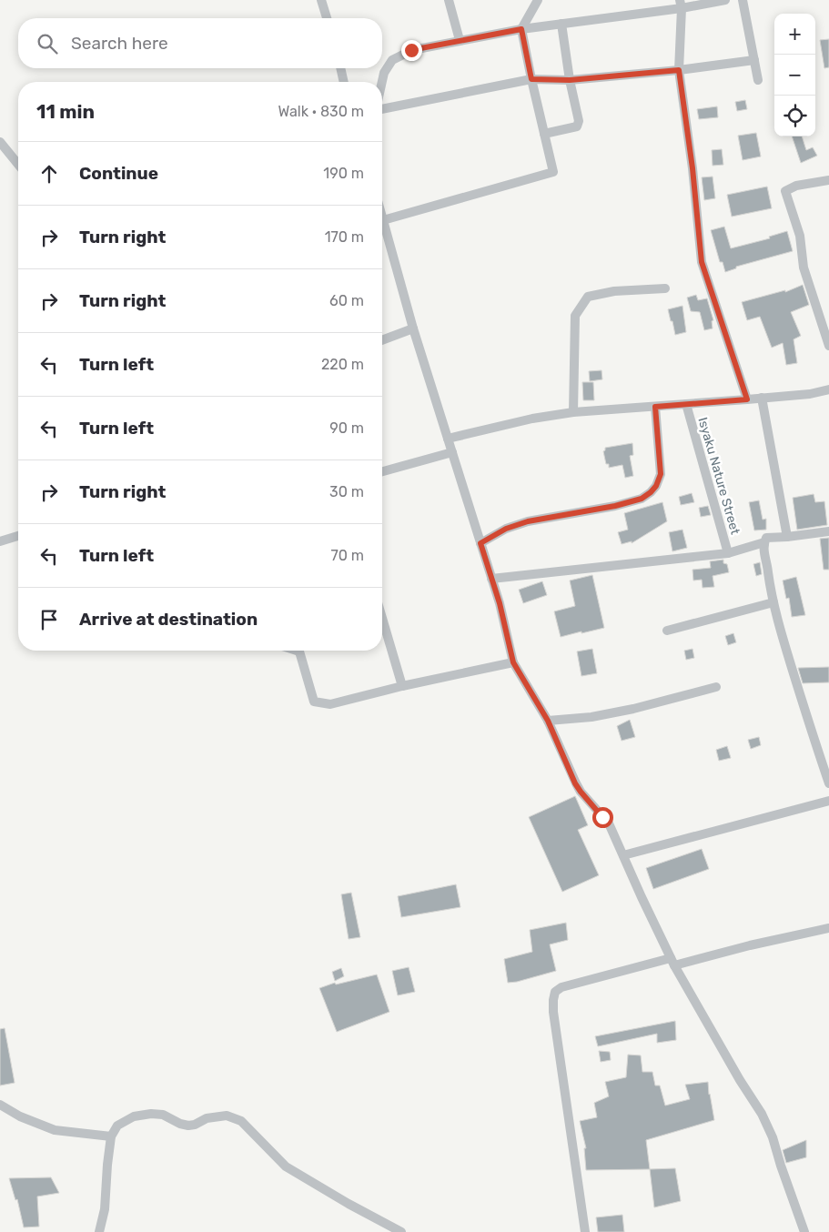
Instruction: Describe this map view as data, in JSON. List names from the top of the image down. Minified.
{"streets":{"street":["Isyaku Nature Street"]},"page":{"map_buttons":["+","−"],"search":"Search here","heading":["11 min","Walk · 830 m"],"list":[["Continue","190 m"],["Turn right","170 m"],["Turn right","60 m"],["Turn left","220 m"],["Turn left","90 m"],["Turn right","30 m"],["Turn left","70 m"],"Arrive at destination"]}}
